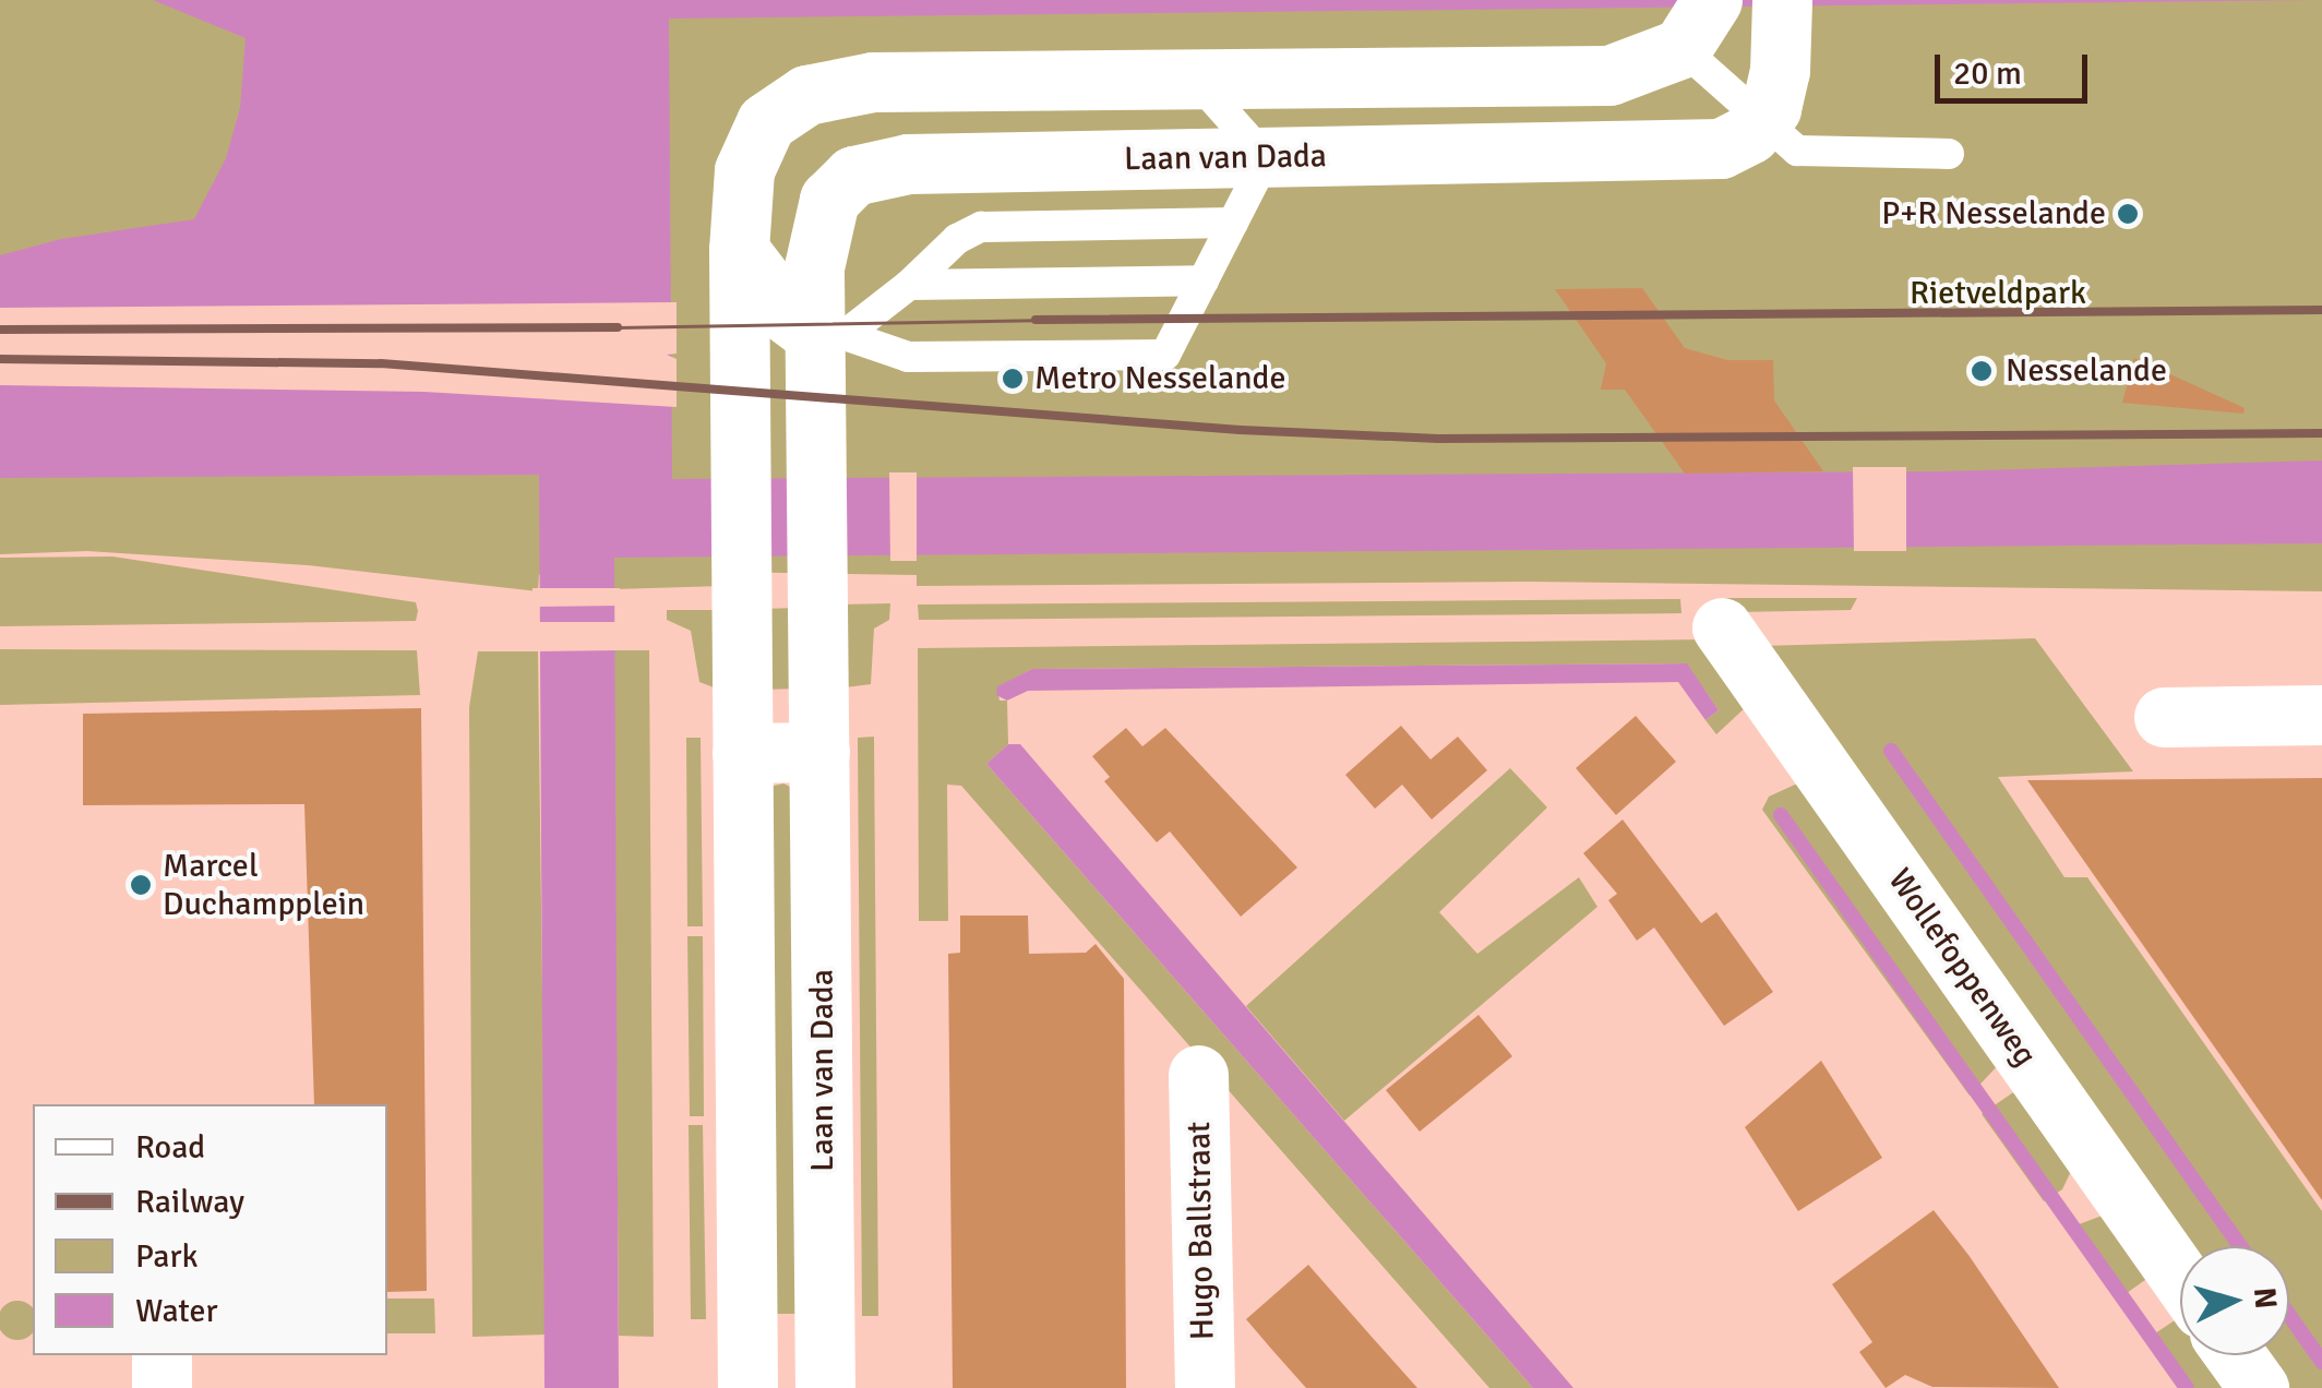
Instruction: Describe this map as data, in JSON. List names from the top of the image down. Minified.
{"streets":{"street":["Laan van Dada","Wollefoppenweg","Hugo Ballstraat"]},"parks":["Rietveldpark"],"places":["P+R Nesselande","Nesselande","Metro Nesselande","Marcel Duchampplein"],"legend":["Road","Railway","Park","Water"],"scale_bar":"20 m","north":"right"}
